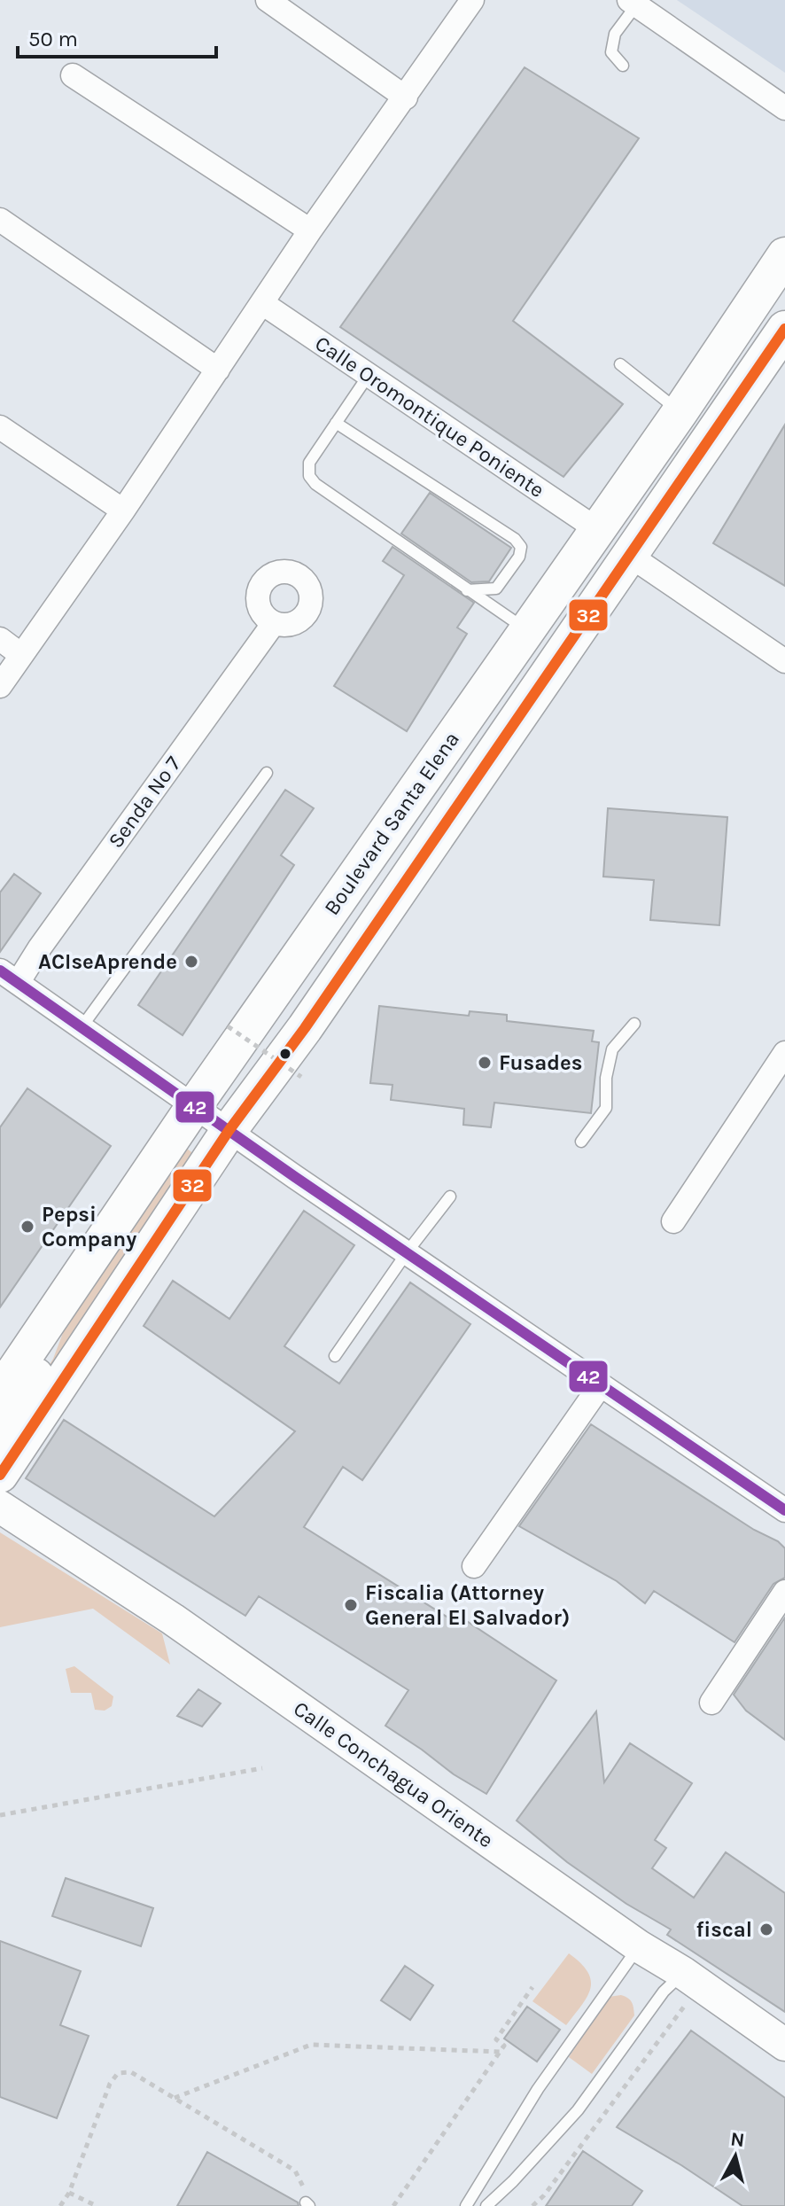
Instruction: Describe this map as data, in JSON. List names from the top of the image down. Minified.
{"streets":{"main road":["Boulevard Santa Elena"],"street":["Calle Oromontique Poniente","Senda No 7","Calle Conchagua Oriente"]},"crossings":[["Calle Oromontique Poniente","Boulevard Santa Elena"]],"places":["ACIseAprende","Fusades","Pepsi Company","Fiscalia (Attorney General El Salvador)","fiscal"],"lines":["transit line 32","transit line 42"],"scale_bar":"50 m","north":"top"}
